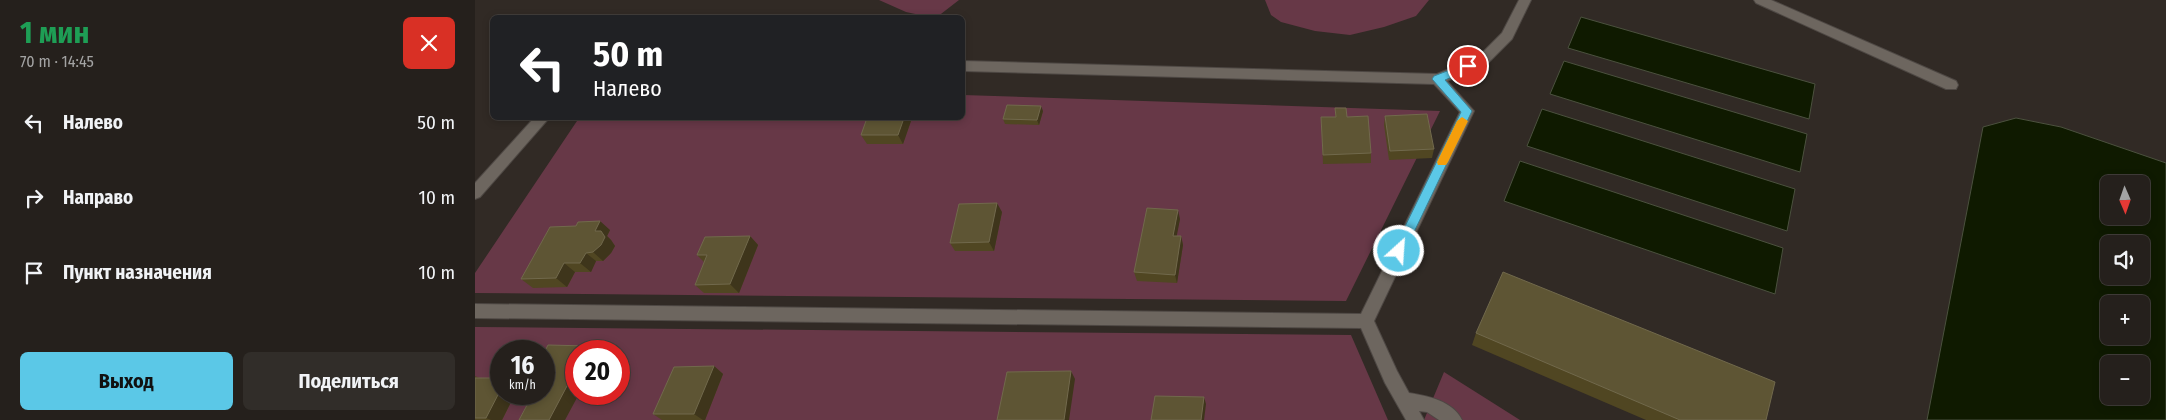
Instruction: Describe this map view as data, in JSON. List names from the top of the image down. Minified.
{"north":"bottom","page":{"heading":["1 мин","70 m · 14:45"],"turn":["50 m","Налево"],"list":[{"name":"Налево","value":"50 m"},{"name":"Направо","value":"10 m"},{"name":"Пункт назначения","value":"10 m"}],"map_buttons":["+","−"],"speed":"16 km/h","limit":"20","buttons":["Выход","Поделиться"]}}
